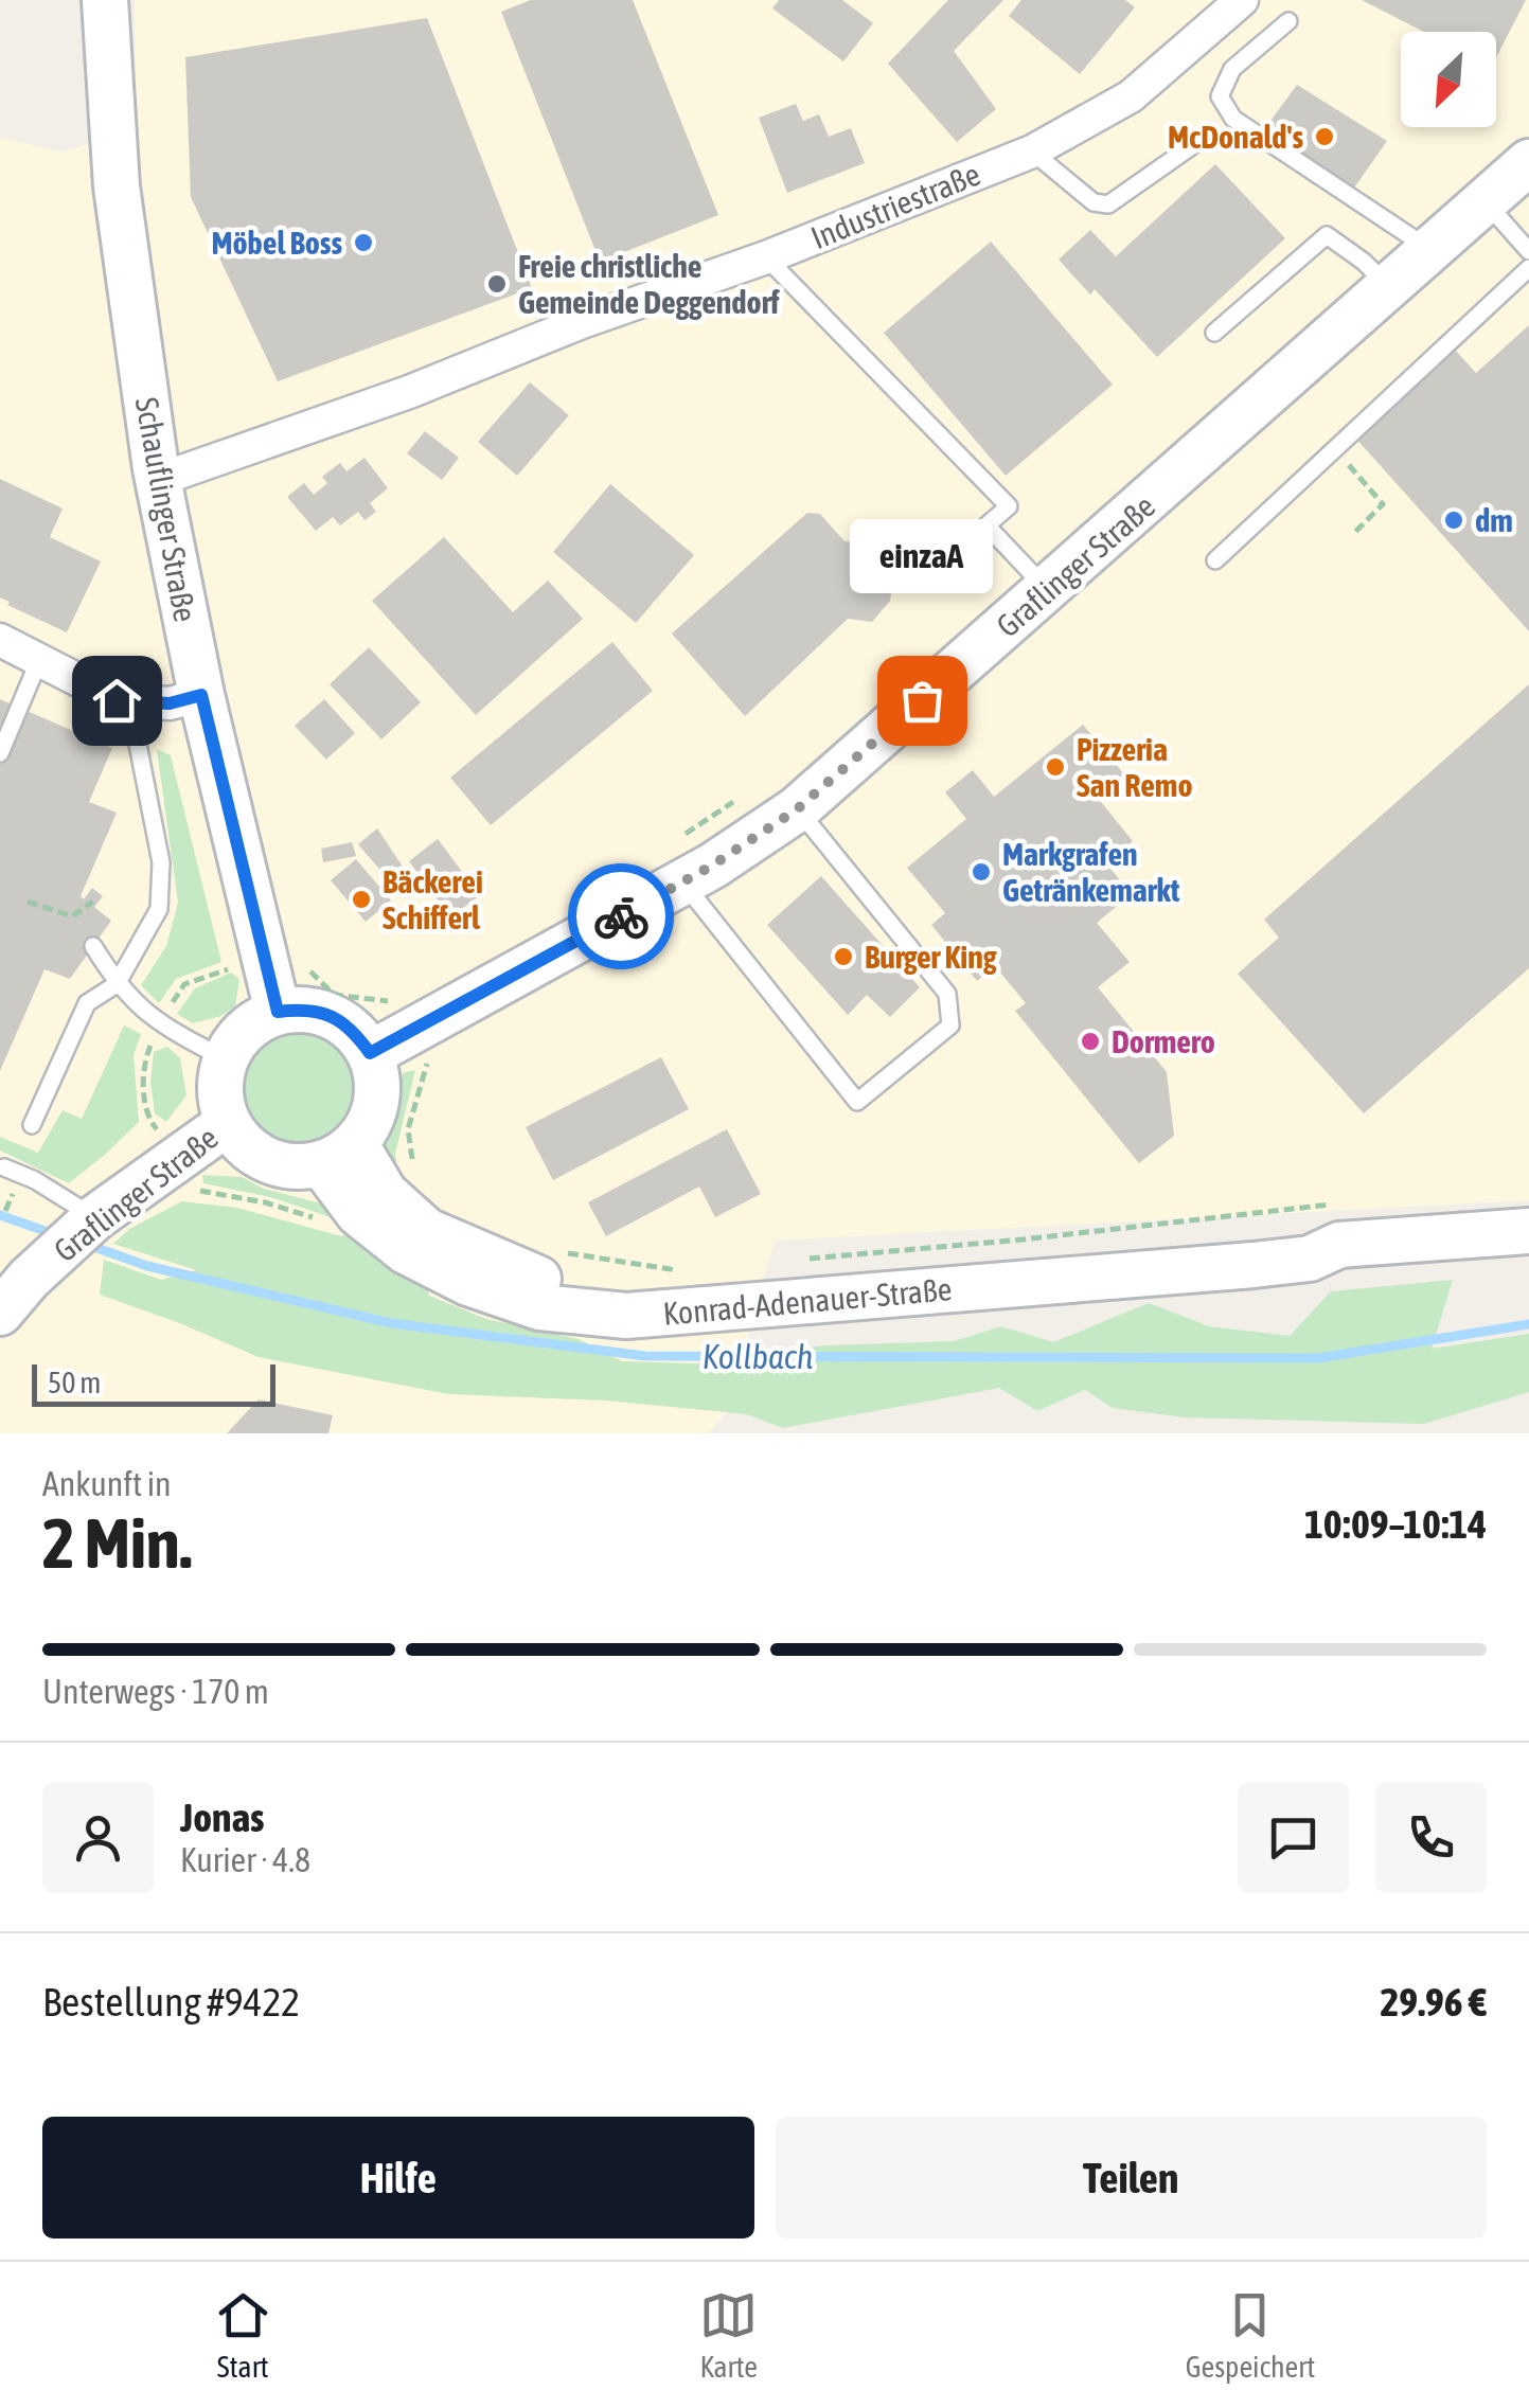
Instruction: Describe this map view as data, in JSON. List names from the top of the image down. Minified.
{"streets":{"street":["Industriestraße","Schauflinger Straße","Graflinger Straße","Konrad-Adenauer-Straße"]},"crossings":[["Industriestraße","Schauflinger Straße"],["Schauflinger Straße","Graflinger Straße"],["Schauflinger Straße","Konrad-Adenauer-Straße"],["Graflinger Straße","Konrad-Adenauer-Straße"]],"water":["Kollbach"],"places":["McDonald's","Möbel Boss","Freie christliche Gemeinde Deggendorf","dm","einzaA","Pizzeria San Remo","Markgrafen Getränkemarkt","Bäckerei Schifferl","Burger King","Dormero"],"scale_bar":"50 m","north":"bottom left","page":{"bubble":"einzaA","scale":"50 m","heading":["2 Min.","Ankunft in","10:09–10:14"],"panel":["Jonas","Kurier · 4.8","Bestellung #9422","29.96 €"],"bar":"Unterwegs · 170 m","buttons":["Hilfe","Teilen"],"tabs":["Start","Karte","Gespeichert"]}}
